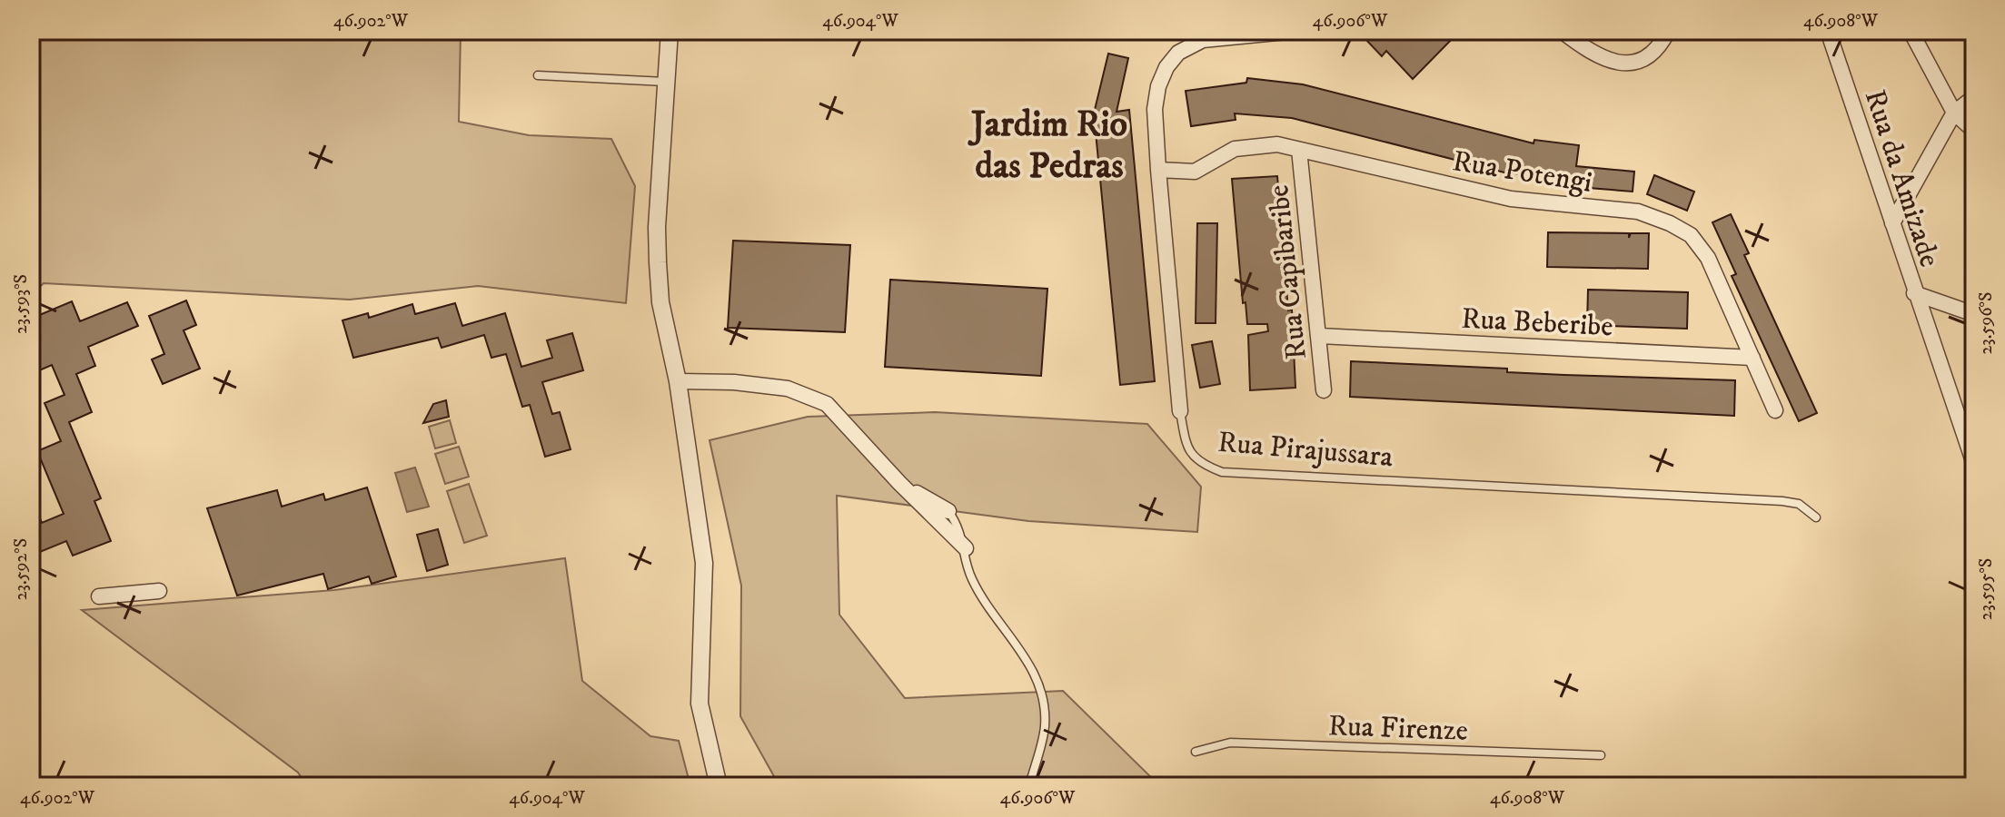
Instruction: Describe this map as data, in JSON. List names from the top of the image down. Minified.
{"streets":{"street":["Rua Potengi","Rua da Amizade","Rua Capibaribe","Rua Beberibe","Rua Pirajussara"],"lane":["Rua Firenze"]},"crossings":[["Rua Potengi","Rua Capibaribe"],["Rua Potengi","Rua Beberibe"],["Rua Potengi","Rua Pirajussara"],["Rua Capibaribe","Rua Beberibe"]],"districts":["Jardim Rio das Pedras"],"coordinates":["46.902°W","46.904°W","46.906°W","46.908°W","23.593°S","23.596°S","23.592°S","23.595°S"]}
